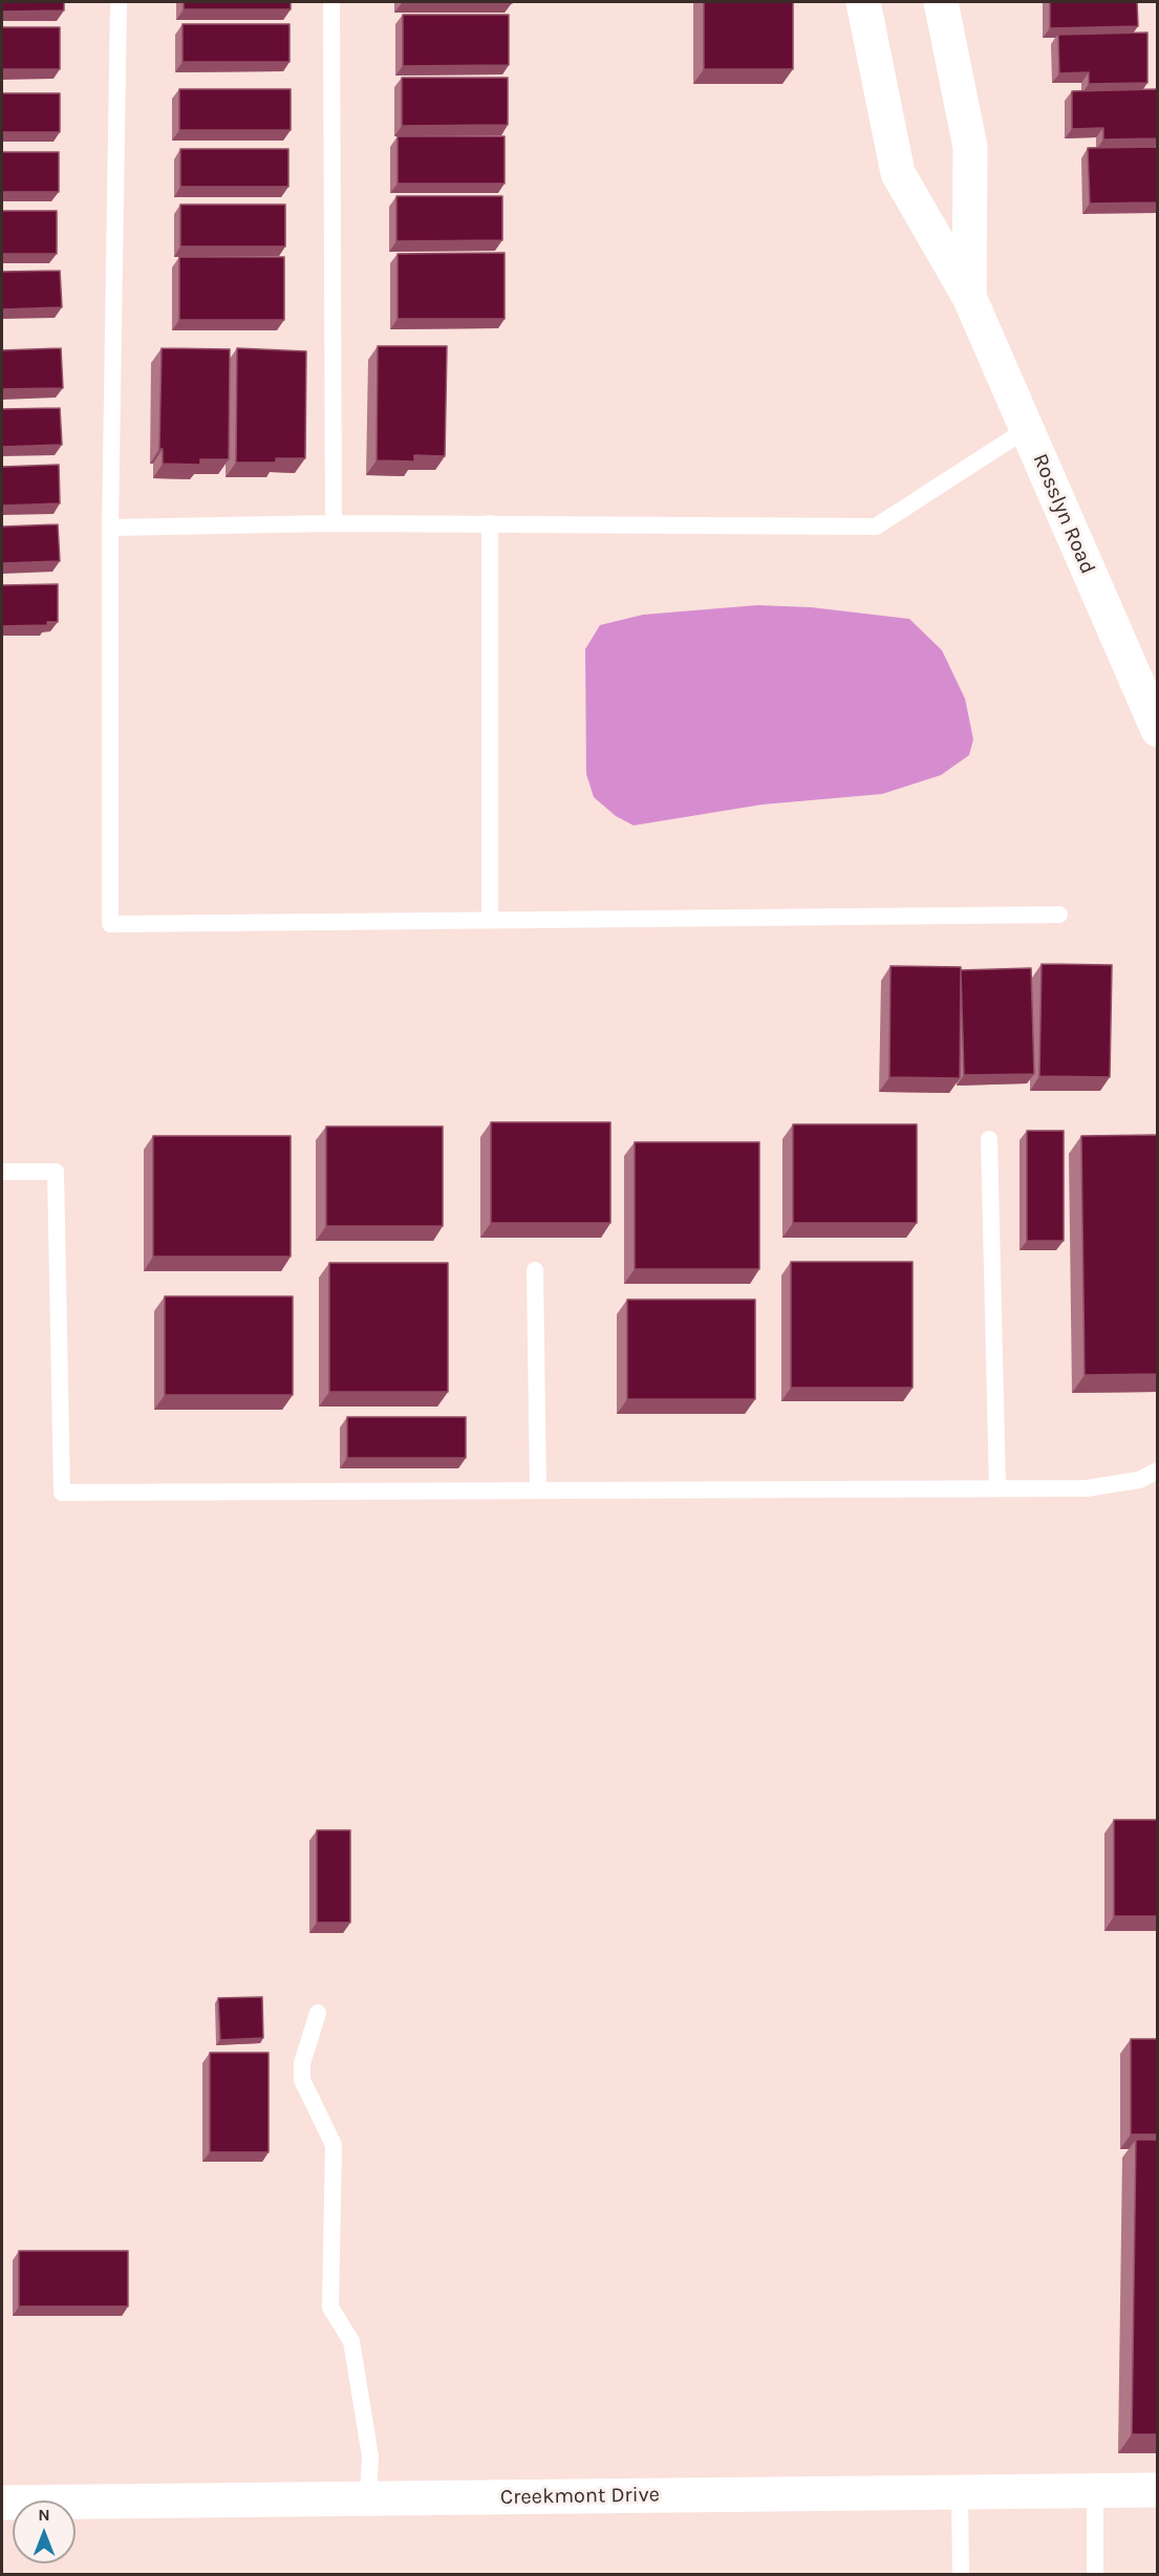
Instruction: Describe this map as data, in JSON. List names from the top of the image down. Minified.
{"streets":{"street":["Rosslyn Road","Creekmont Drive"]},"north":"top"}
